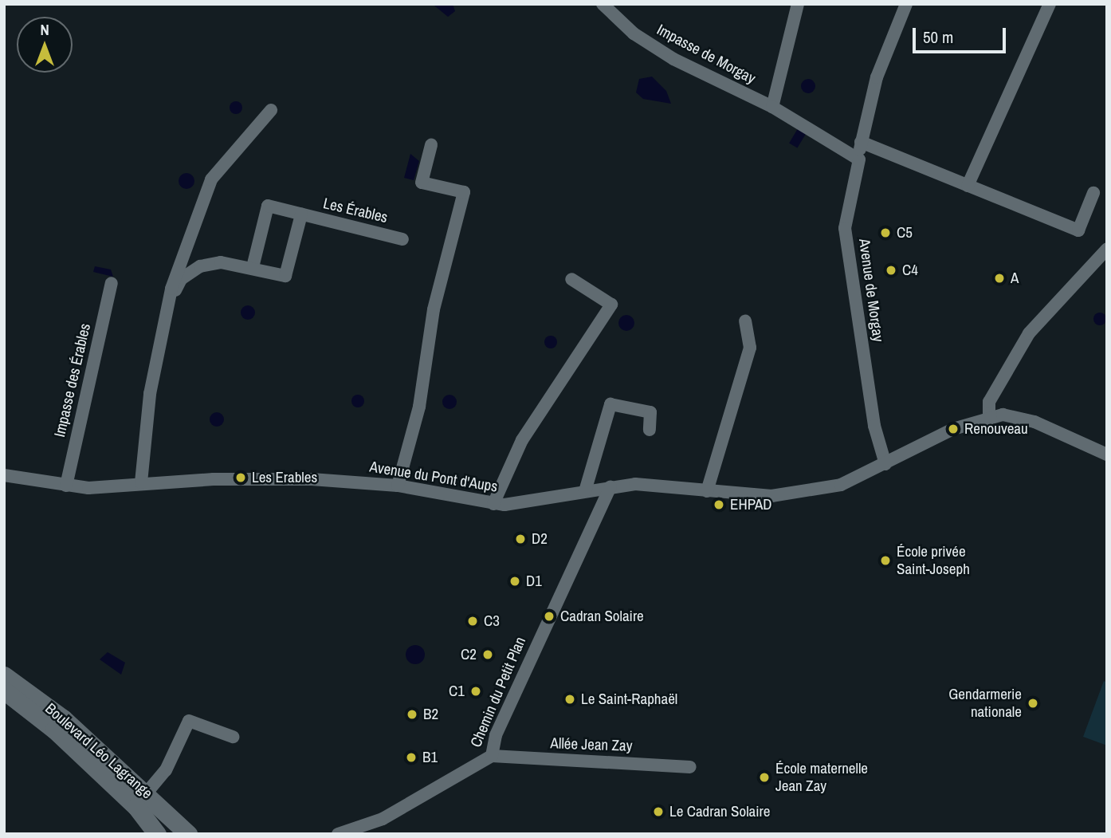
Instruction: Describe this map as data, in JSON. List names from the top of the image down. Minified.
{"streets":{"main road":["Boulevard Léo Lagrange"],"street":["Impasse de Morgay","Les Érables","Avenue de Morgay","Impasse des Érables","Avenue du Pont d'Aups","Chemin du Petit Plan","Allée Jean Zay"]},"crossings":[["Avenue de Morgay","Avenue du Pont d'Aups"],["Impasse des Érables","Avenue du Pont d'Aups"],["Avenue du Pont d'Aups","Chemin du Petit Plan"],["Chemin du Petit Plan","Allée Jean Zay"]],"places":["C5","C4","A","Renouveau","Les Erables","EHPAD","D2","École privée Saint-Joseph","D1","Cadran Solaire","C3","C2","C1","Le Saint-Raphaël","Gendarmerie nationale","B2","B1","École maternelle Jean Zay","Le Cadran Solaire"],"scale_bar":"50 m","north":"top"}
